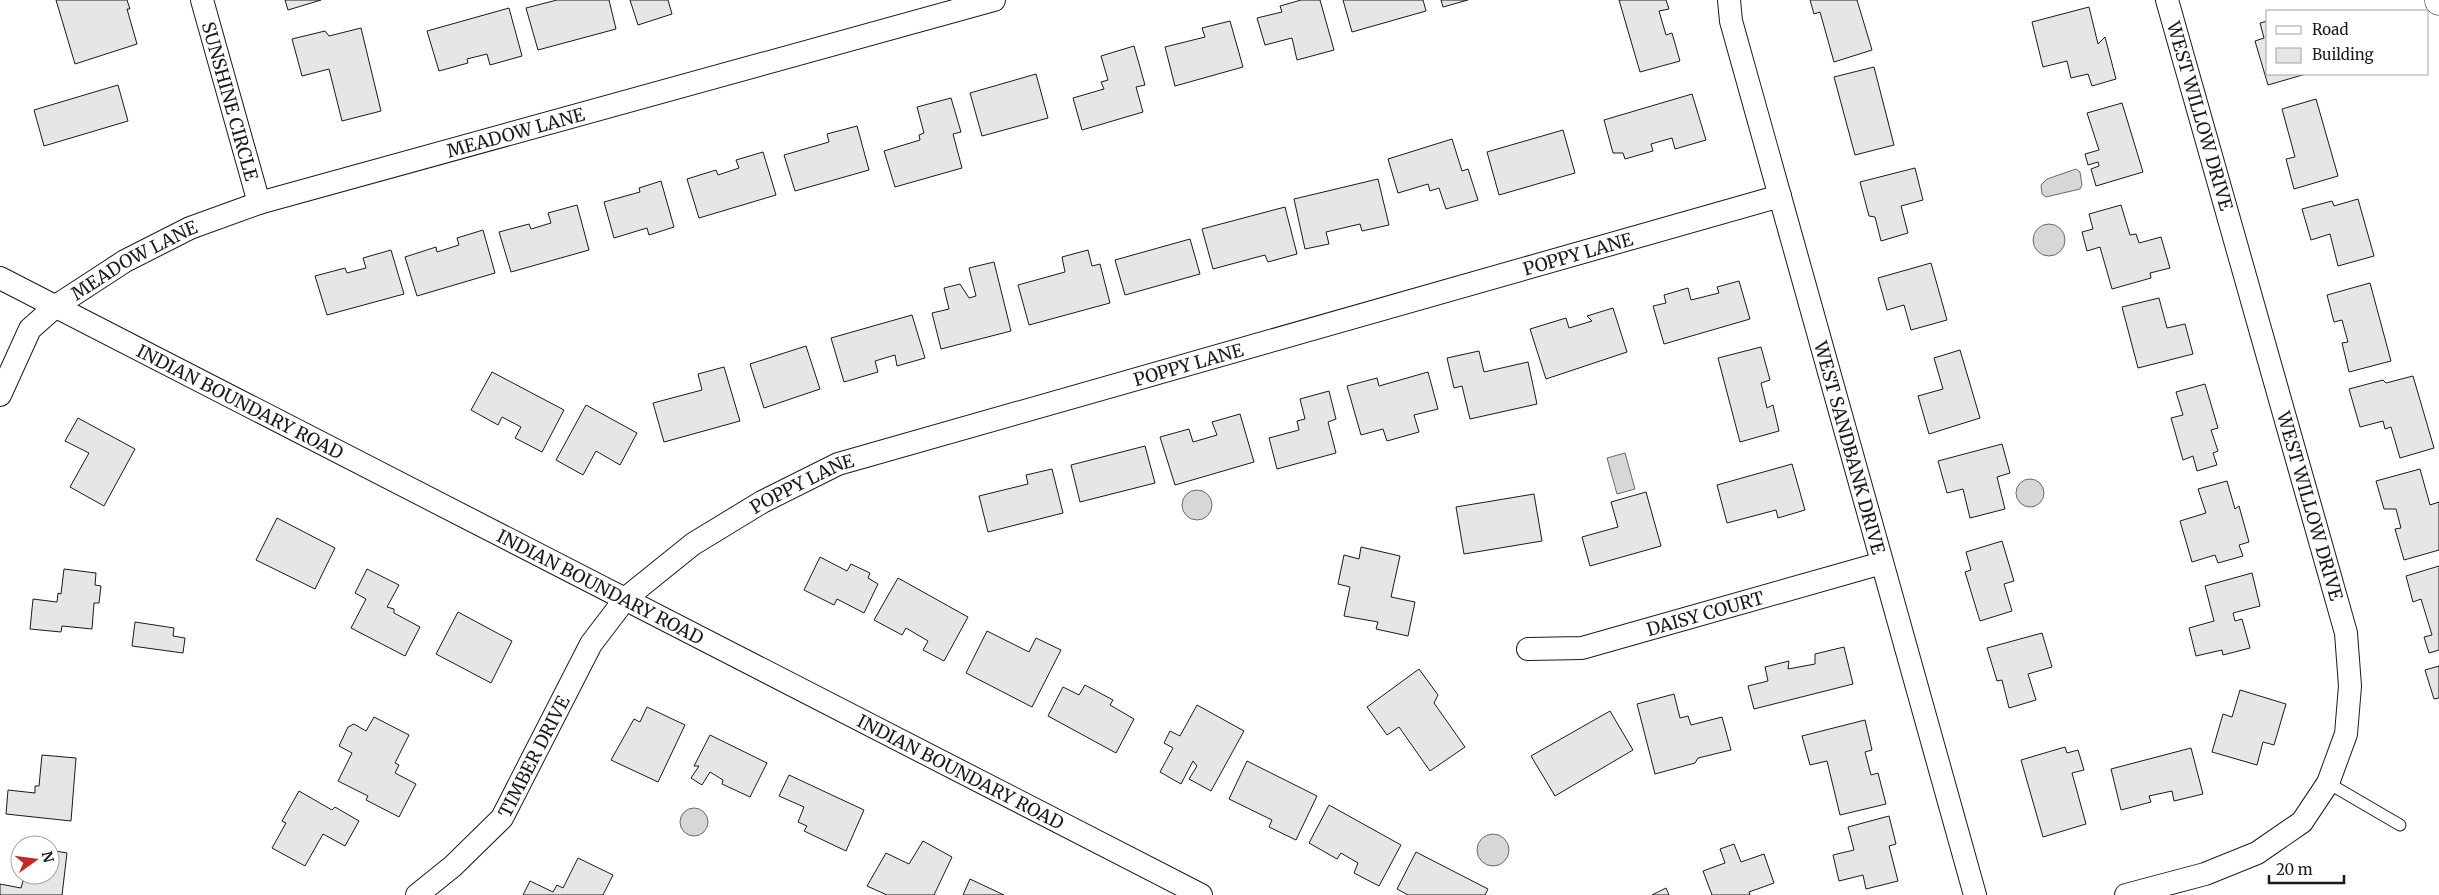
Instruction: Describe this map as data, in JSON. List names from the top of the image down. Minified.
{"streets":{"street":["SUNSHINE CIRCLE","WEST WILLOW DRIVE","MEADOW LANE","POPPY LANE","INDIAN BOUNDARY ROAD","WEST SANDBANK DRIVE","DAISY COURT","TIMBER DRIVE"]},"crossings":[["SUNSHINE CIRCLE","MEADOW LANE"],["MEADOW LANE","INDIAN BOUNDARY ROAD"],["POPPY LANE","INDIAN BOUNDARY ROAD"],["POPPY LANE","WEST SANDBANK DRIVE"],["POPPY LANE","TIMBER DRIVE"],["INDIAN BOUNDARY ROAD","TIMBER DRIVE"],["WEST SANDBANK DRIVE","DAISY COURT"]],"legend":["Road","Building"],"scale_bar":"20 m","north":"right"}
